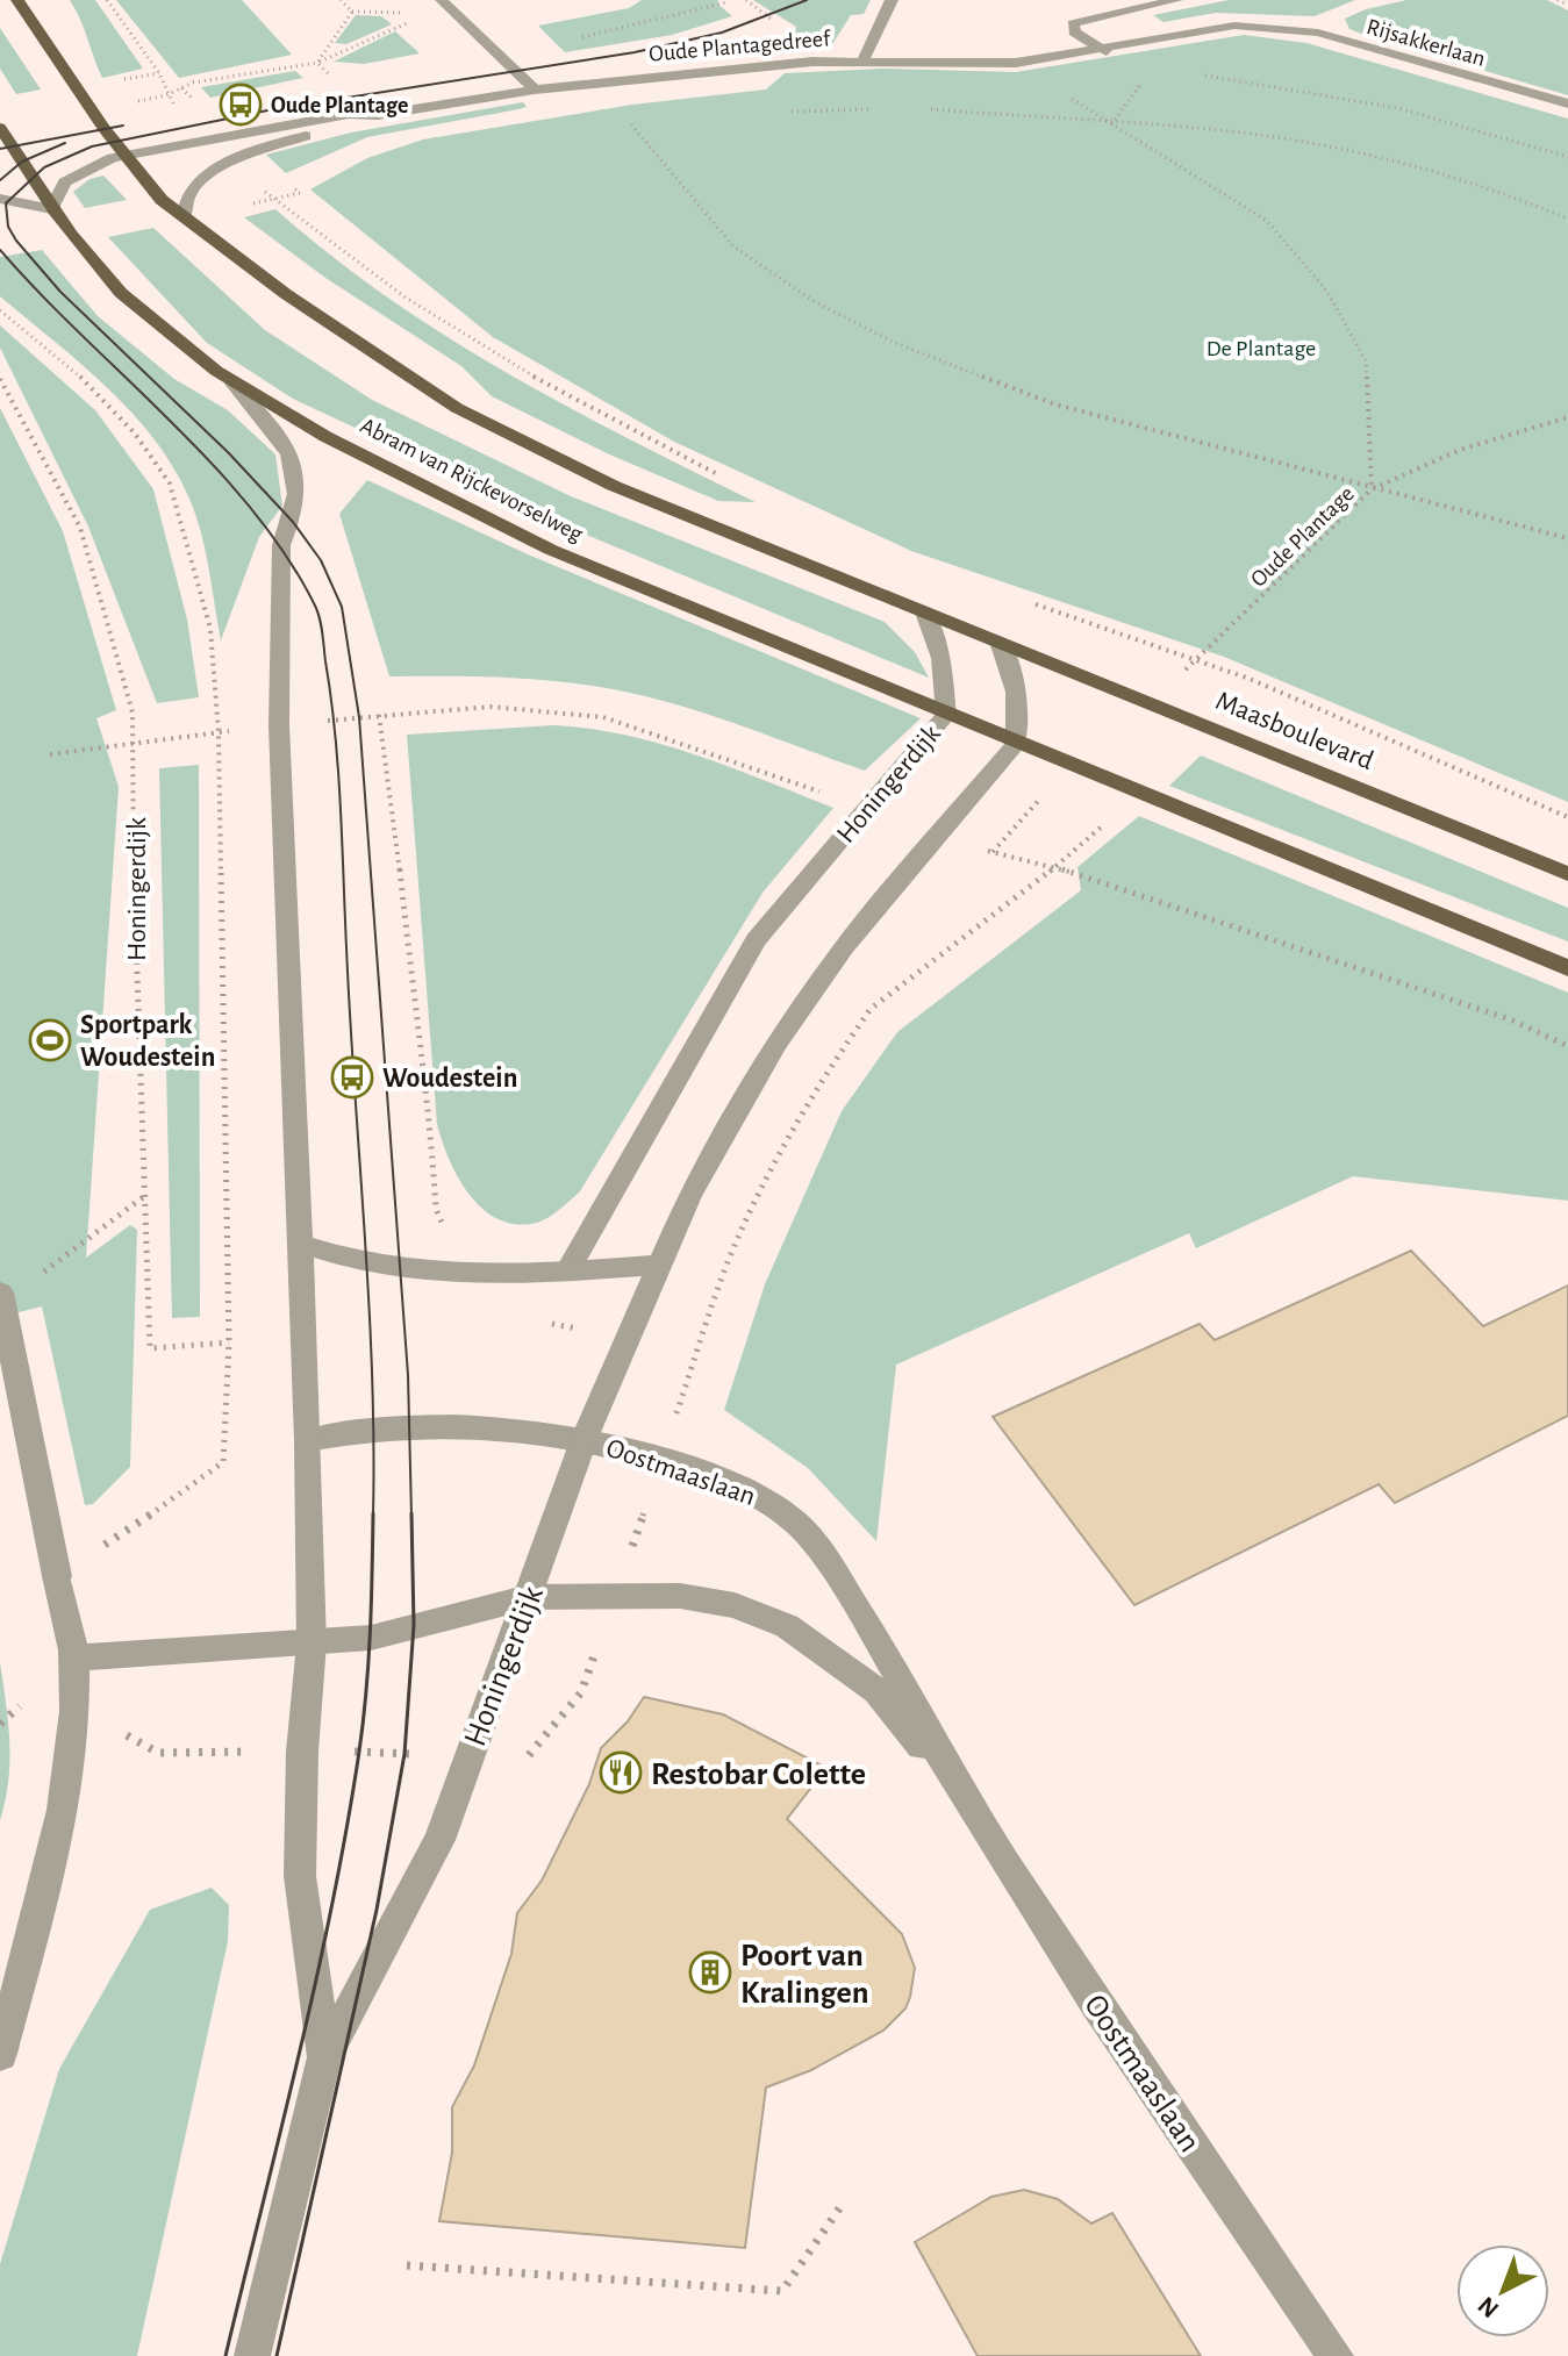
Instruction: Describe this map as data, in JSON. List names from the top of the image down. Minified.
{"streets":{"main road":["Abram van Rijckevorselweg","Maasboulevard"],"street":["Rijsakkerlaan","Oude Plantagedreef","Honingerdijk","Oostmaaslaan"],"path":["Oude Plantage"]},"crossings":[["Rijsakkerlaan","Oude Plantagedreef"],["Oude Plantagedreef","Abram van Rijckevorselweg"],["Abram van Rijckevorselweg","Honingerdijk"],["Oude Plantage","Maasboulevard"],["Honingerdijk","Oostmaaslaan"]],"parks":["De Plantage"],"places":{"bus stop":["Oude Plantage","Woudestein"],"sports":["Sportpark Woudestein"],"restaurant":["Restobar Colette"],"building":["Poort van Kralingen"]},"north":"bottom left"}
